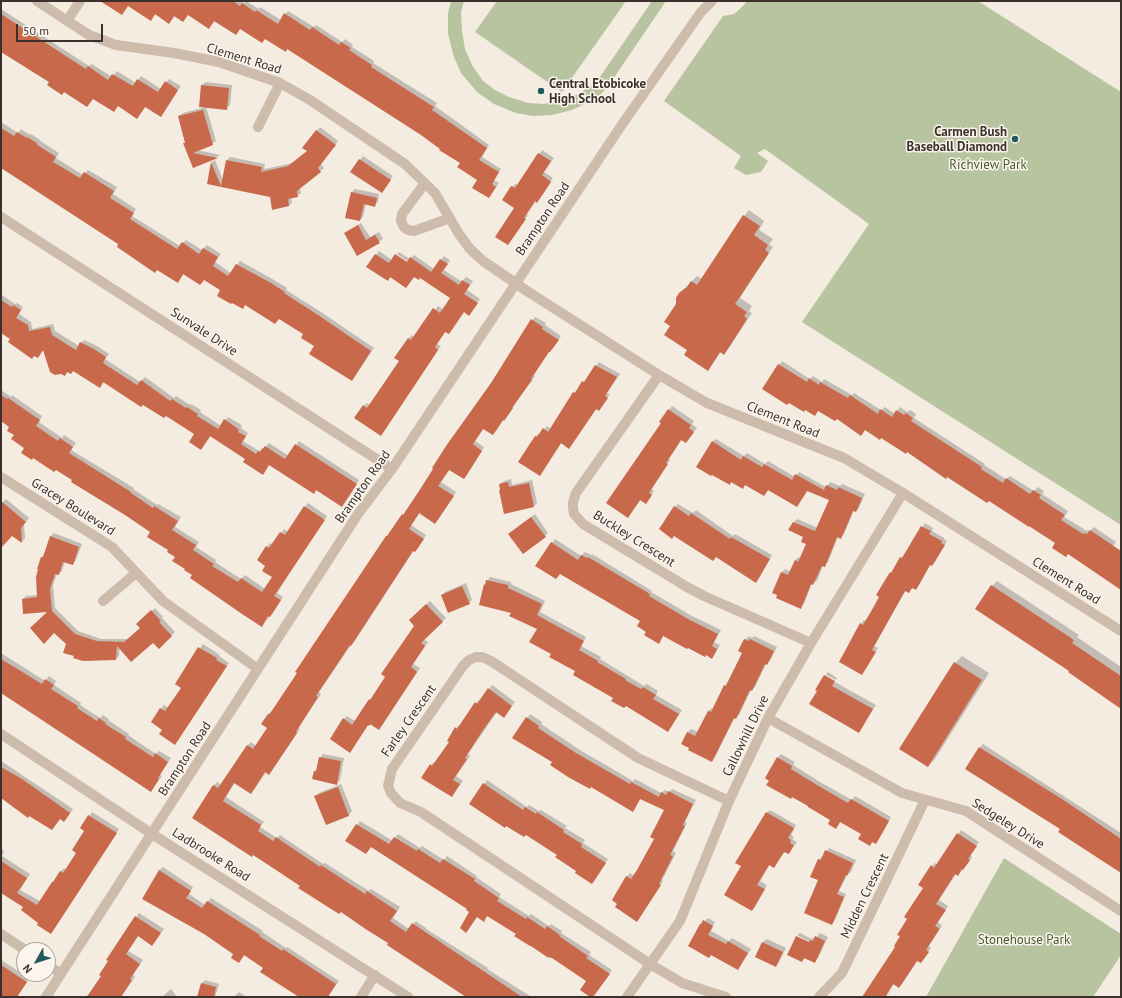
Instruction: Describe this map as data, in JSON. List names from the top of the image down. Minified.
{"streets":{"street":["Clement Road","Brampton Road","Sunvale Drive","Gracey Boulevard","Buckley Crescent","Farley Crescent","Callowhill Drive","Sedgeley Drive","Ladbrooke Road","Midden Crescent"]},"crossings":[["Clement Road","Brampton Road"],["Clement Road","Buckley Crescent"],["Clement Road","Callowhill Drive"],["Brampton Road","Sunvale Drive"],["Brampton Road","Gracey Boulevard"],["Brampton Road","Ladbrooke Road"],["Buckley Crescent","Callowhill Drive"],["Farley Crescent","Callowhill Drive"],["Callowhill Drive","Sedgeley Drive"],["Sedgeley Drive","Midden Crescent"]],"parks":["Richview Park","Stonehouse Park"],"places":["Central Etobicoke High School","Carmen Bush Baseball Diamond"],"scale_bar":"50 m","north":"bottom left"}
